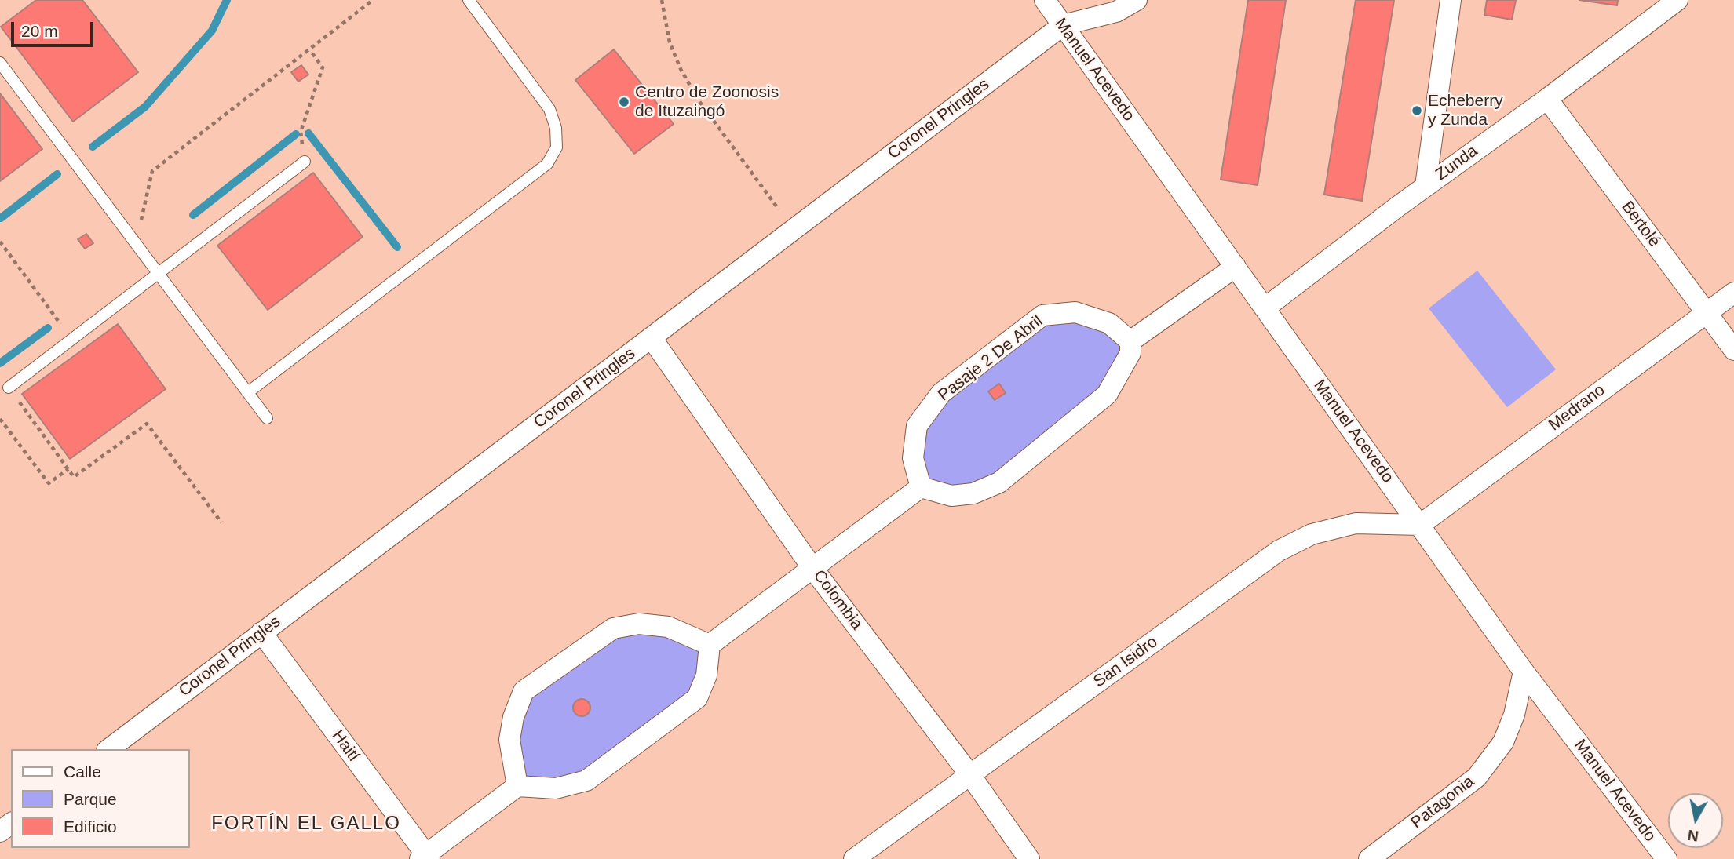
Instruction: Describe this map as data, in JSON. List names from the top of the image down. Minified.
{"streets":{"street":["Manuel Acevedo","Coronel Pringles","Zunda","Bertolé","Pasaje 2 De Abril","Medrano","Colombia","San Isidro","Haití","Patagonia"]},"crossings":[["Manuel Acevedo","Coronel Pringles"],["Manuel Acevedo","Zunda"],["Manuel Acevedo","Medrano"],["Manuel Acevedo","San Isidro"],["Manuel Acevedo","Patagonia"],["Coronel Pringles","Colombia"],["Coronel Pringles","Haití"],["Zunda","Bertolé"],["Bertolé","Medrano"],["Medrano","San Isidro"],["Colombia","San Isidro"]],"districts":["FORTÍN EL GALLO"],"places":["Centro de Zoonosis de Ituzaingó","Echeberry y Zunda"],"legend":["Calle","Parque","Edificio"],"scale_bar":"20 m","north":"bottom"}
